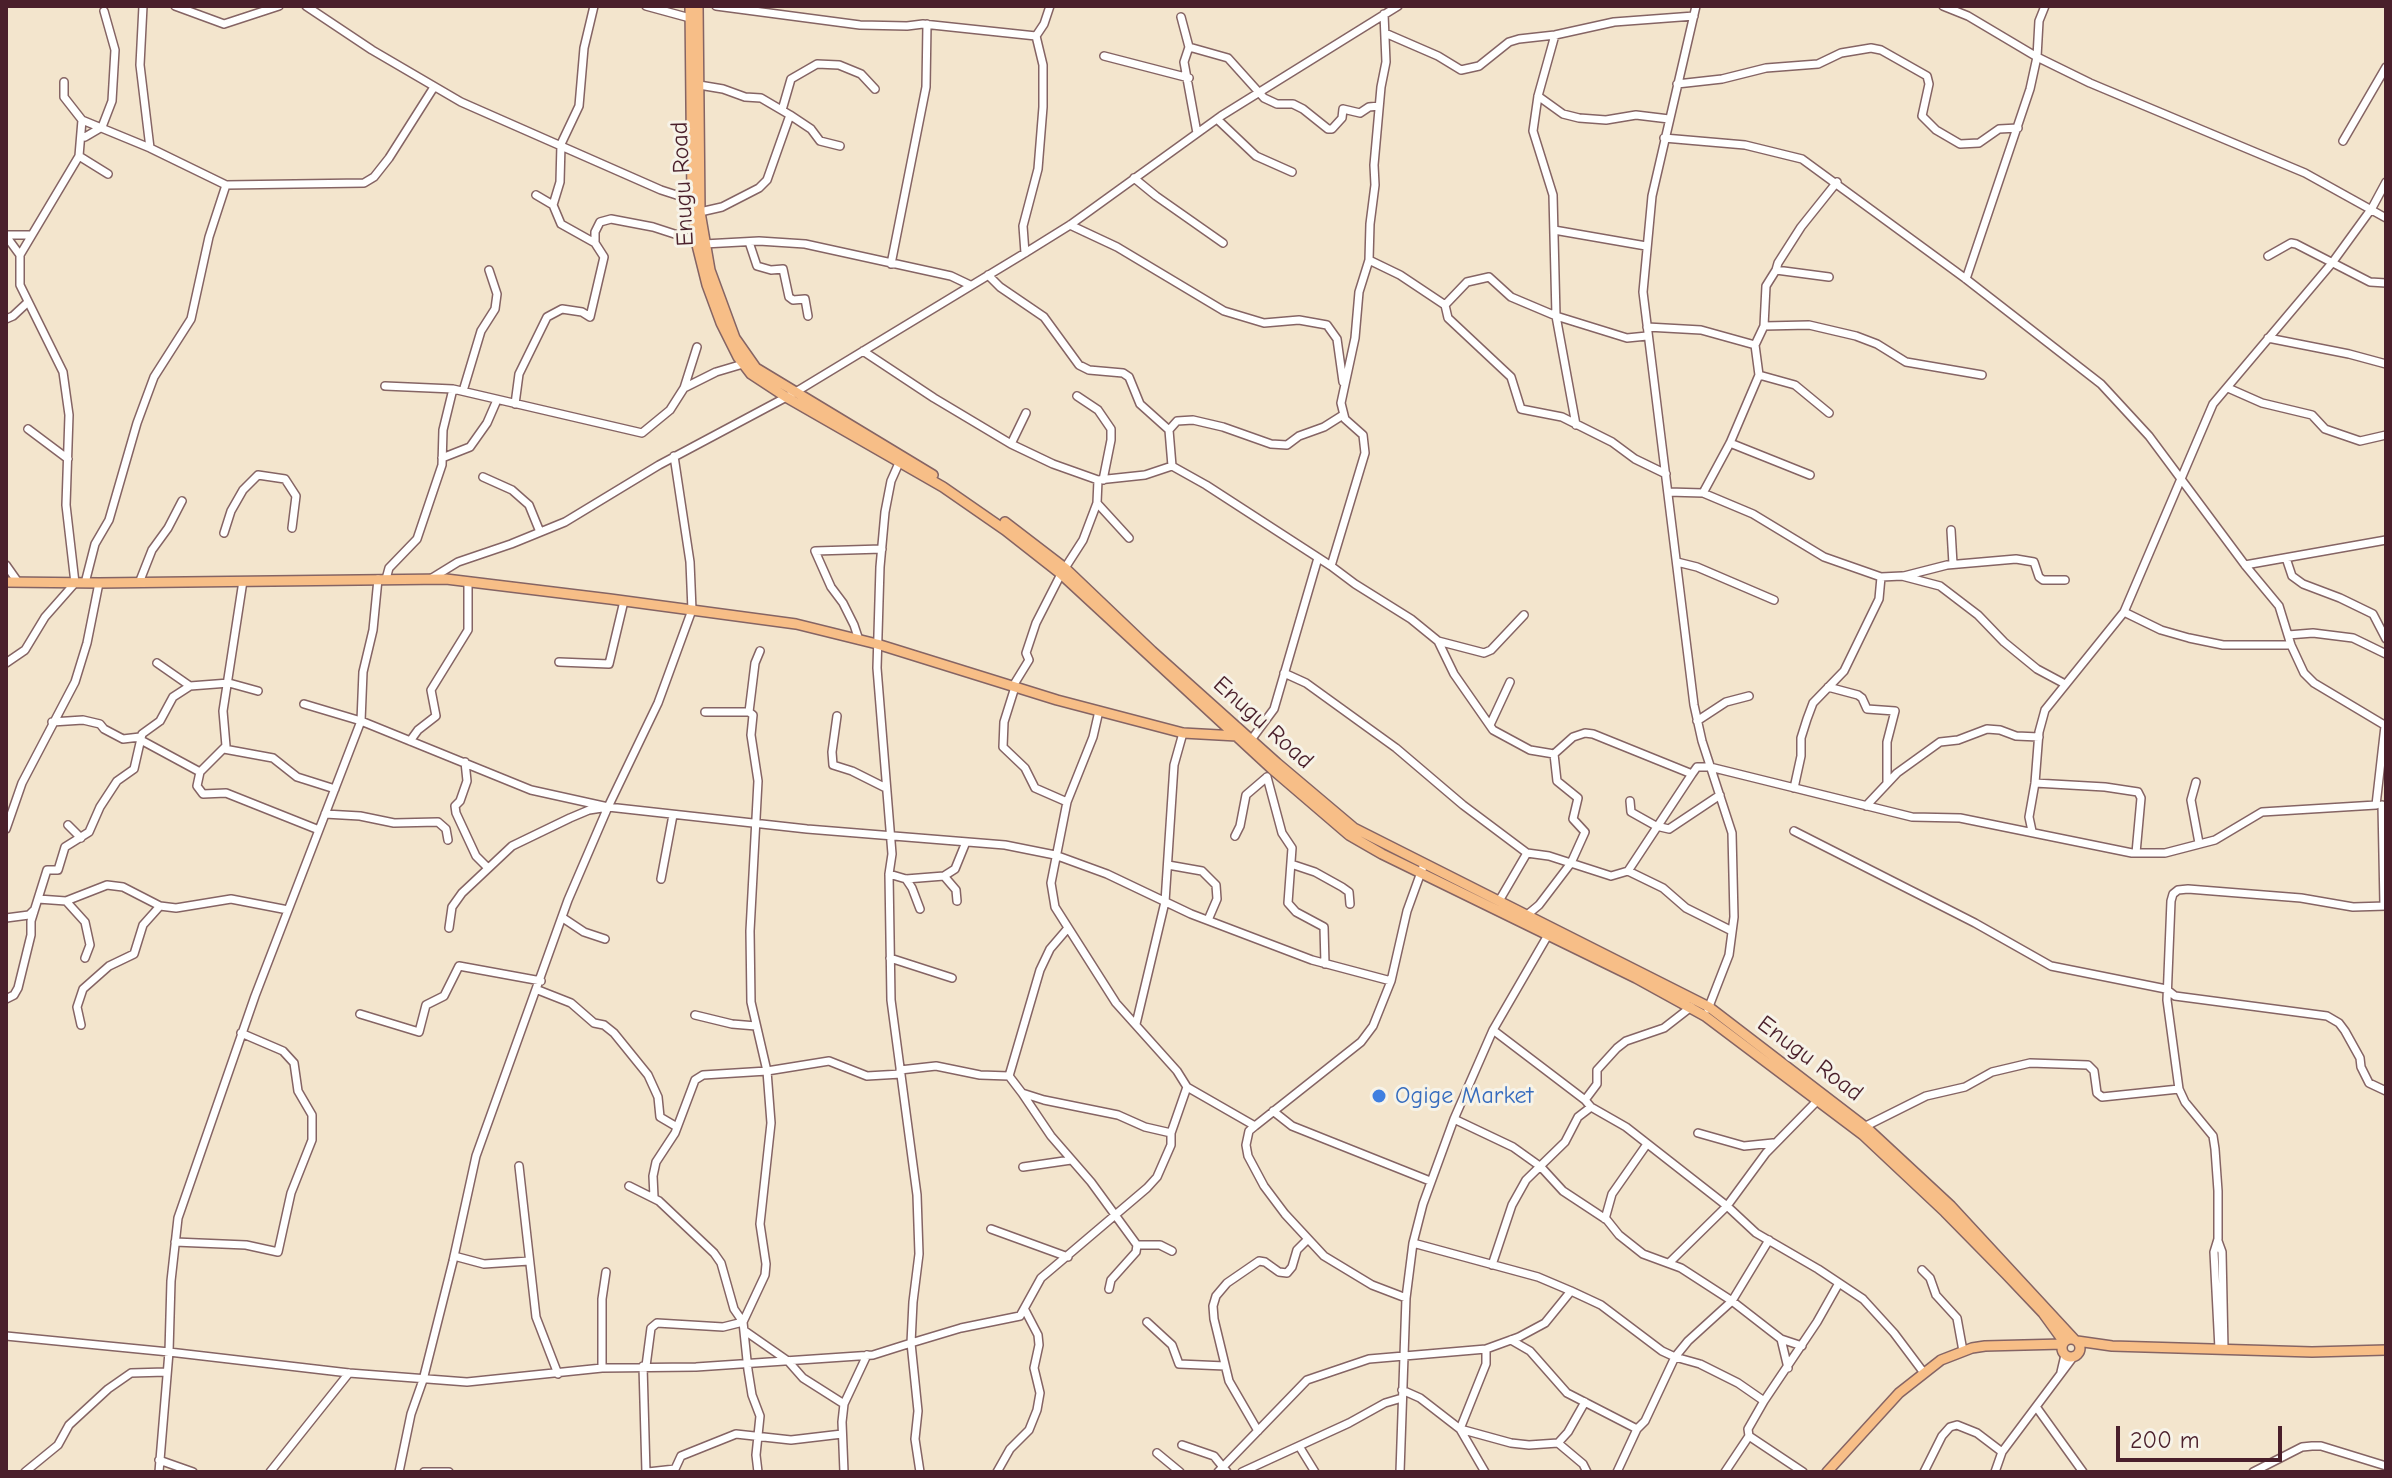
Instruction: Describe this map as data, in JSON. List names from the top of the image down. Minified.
{"streets":{"main road":["Enugu Road"]},"places":["Ogige Market"],"scale_bar":"200 m"}
